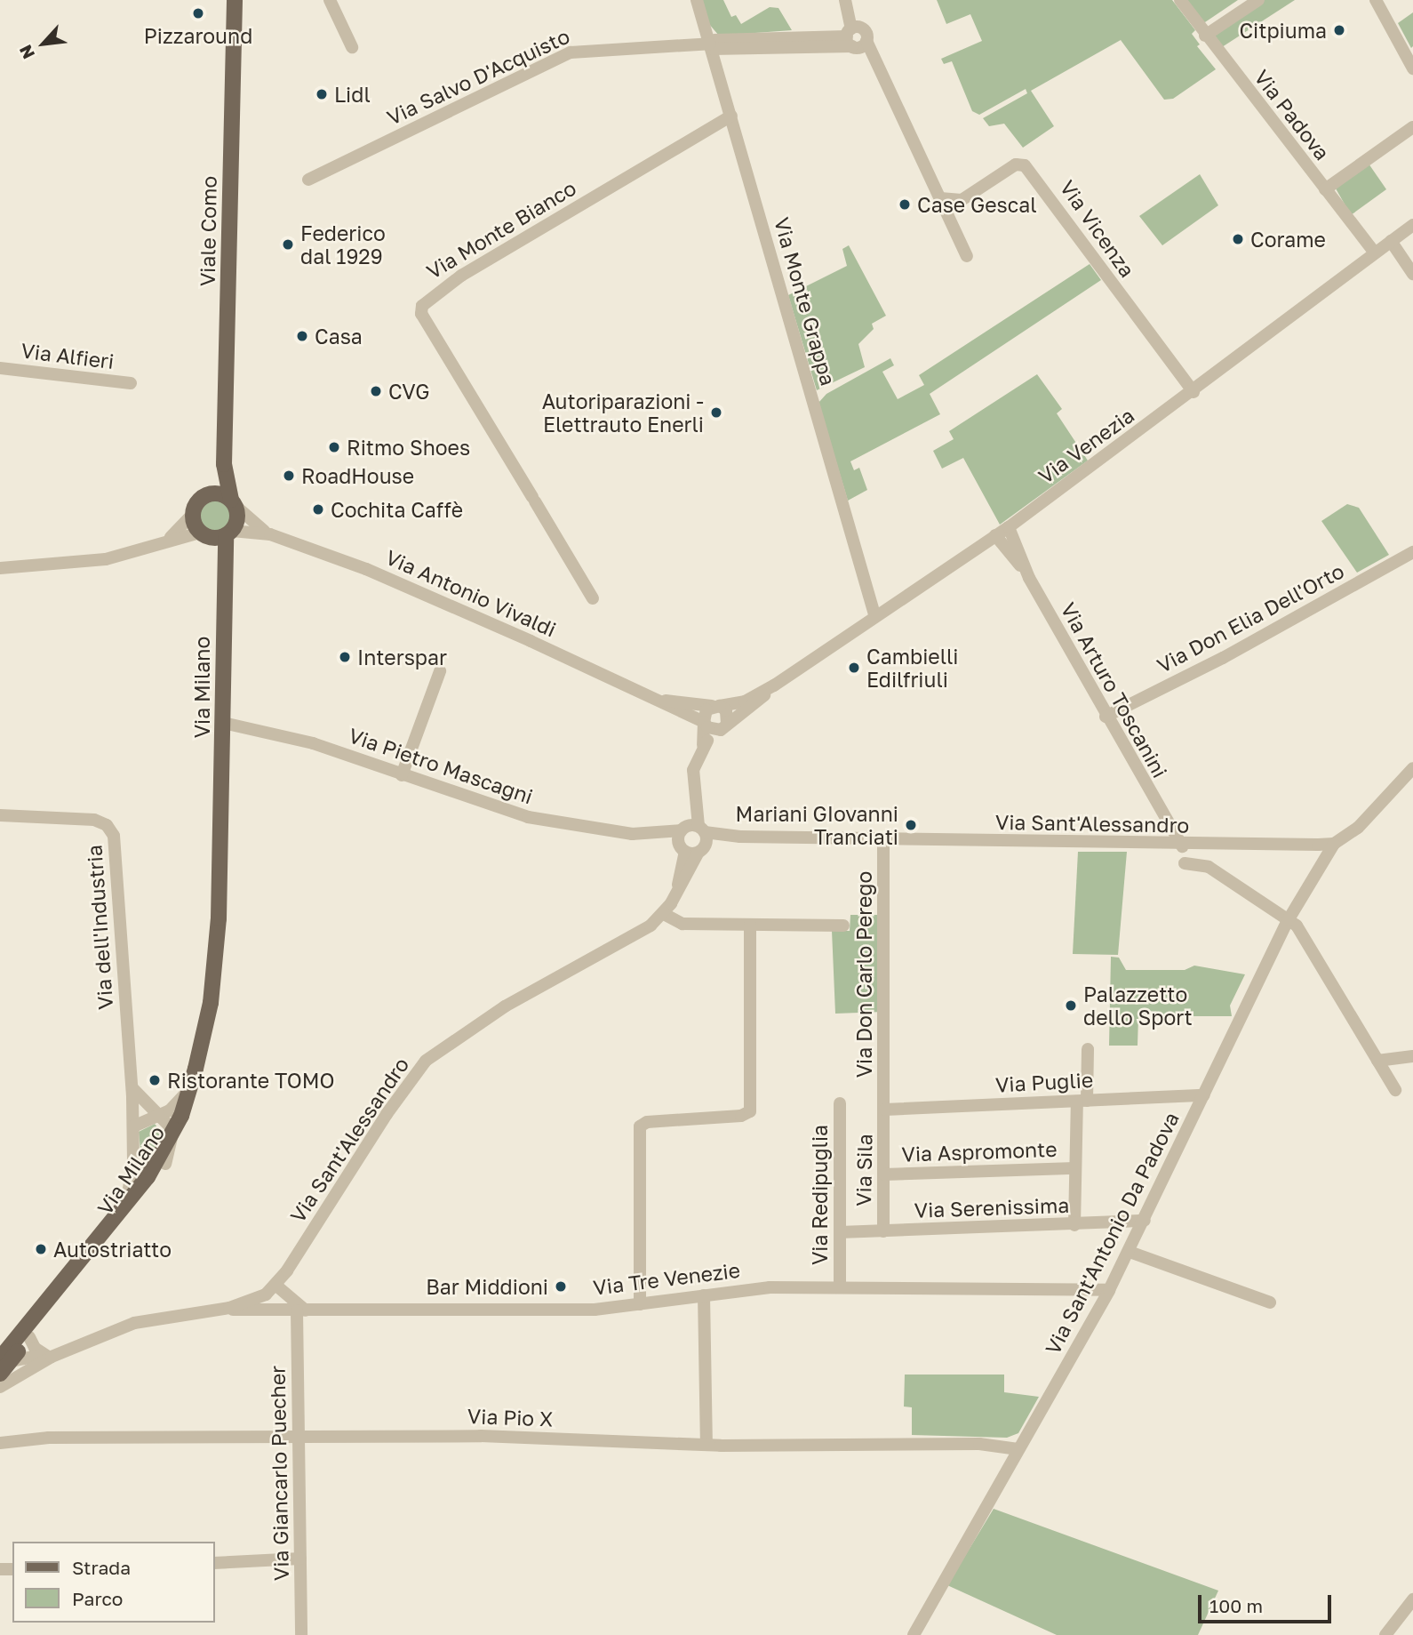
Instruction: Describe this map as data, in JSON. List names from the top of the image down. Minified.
{"streets":{"main road":["Viale Como","Via Milano"],"street":["Via Salvo D'Acquisto","Via Padova","Via Vicenza","Via Monte Bianco","Via Monte Grappa","Via Alfieri","Via Venezia","Via Antonio Vivaldi","Via Don Elia Dell'Orto","Via Arturo Toscanini","Via Pietro Mascagni","Via Sant'Alessandro","Via dell'Industria","Via Don Carlo Perego","Via Puglie","Via Aspromonte","Via Sila","Via Redipuglia","Via Serenissima","Via Sant'Antonio Da Padova","Via Tre Venezie","Via Pio X","Via Giancarlo Puecher"]},"crossings":[["Via Salvo D'Acquisto","Via Monte Grappa"],["Via Padova","Via Venezia"],["Via Vicenza","Via Venezia"],["Via Monte Bianco","Via Monte Grappa"],["Viale Como","Via Milano"],["Via Monte Grappa","Via Venezia"],["Via Venezia","Via Antonio Vivaldi"],["Via Don Elia Dell'Orto","Via Arturo Toscanini"],["Via Milano","Via Pietro Mascagni"],["Via Arturo Toscanini","Via Sant'Alessandro"],["Via Pietro Mascagni","Via Sant'Alessandro"],["Via Sant'Alessandro","Via Don Carlo Perego"],["Via Sant'Alessandro","Via Sant'Antonio Da Padova"],["Via Don Carlo Perego","Via Puglie"],["Via Don Carlo Perego","Via Sila"],["Via Puglie","Via Sila"],["Via Puglie","Via Sant'Antonio Da Padova"],["Via Aspromonte","Via Sila"],["Via Sila","Via Serenissima"],["Via Redipuglia","Via Serenissima"],["Via Redipuglia","Via Tre Venezie"],["Via Serenissima","Via Sant'Antonio Da Padova"],["Via Sant'Antonio Da Padova","Via Tre Venezie"],["Via Sant'Antonio Da Padova","Via Pio X"],["Via Tre Venezie","Via Giancarlo Puecher"],["Via Pio X","Via Giancarlo Puecher"]],"places":["Pizzaround","Citpiuma","Lidl","Case Gescal","Corame","Federico dal 1929","Casa","CVG","Autoriparazioni - Elettrauto Enerli","Ritmo Shoes","RoadHouse","Cochita Caffè","Interspar","Cambielli Edilfriuli","Mariani GIovanni Tranciati","Palazzetto dello Sport","Ristorante TOMO","Autostriatto","Bar Middioni"],"legend":["Strada","Parco"],"scale_bar":"100 m","north":"bottom left"}
